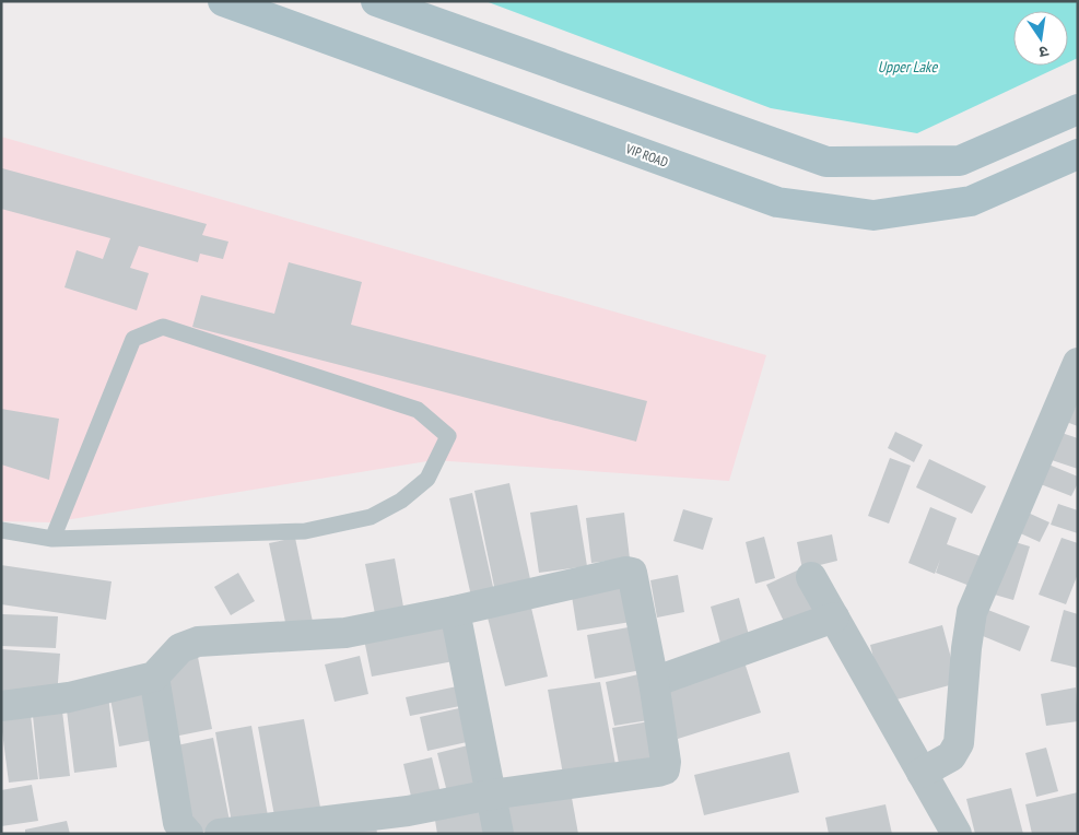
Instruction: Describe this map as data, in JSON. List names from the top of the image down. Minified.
{"streets":{"main road":["VIP ROAD"]},"water":["Upper Lake"],"north":"bottom"}
